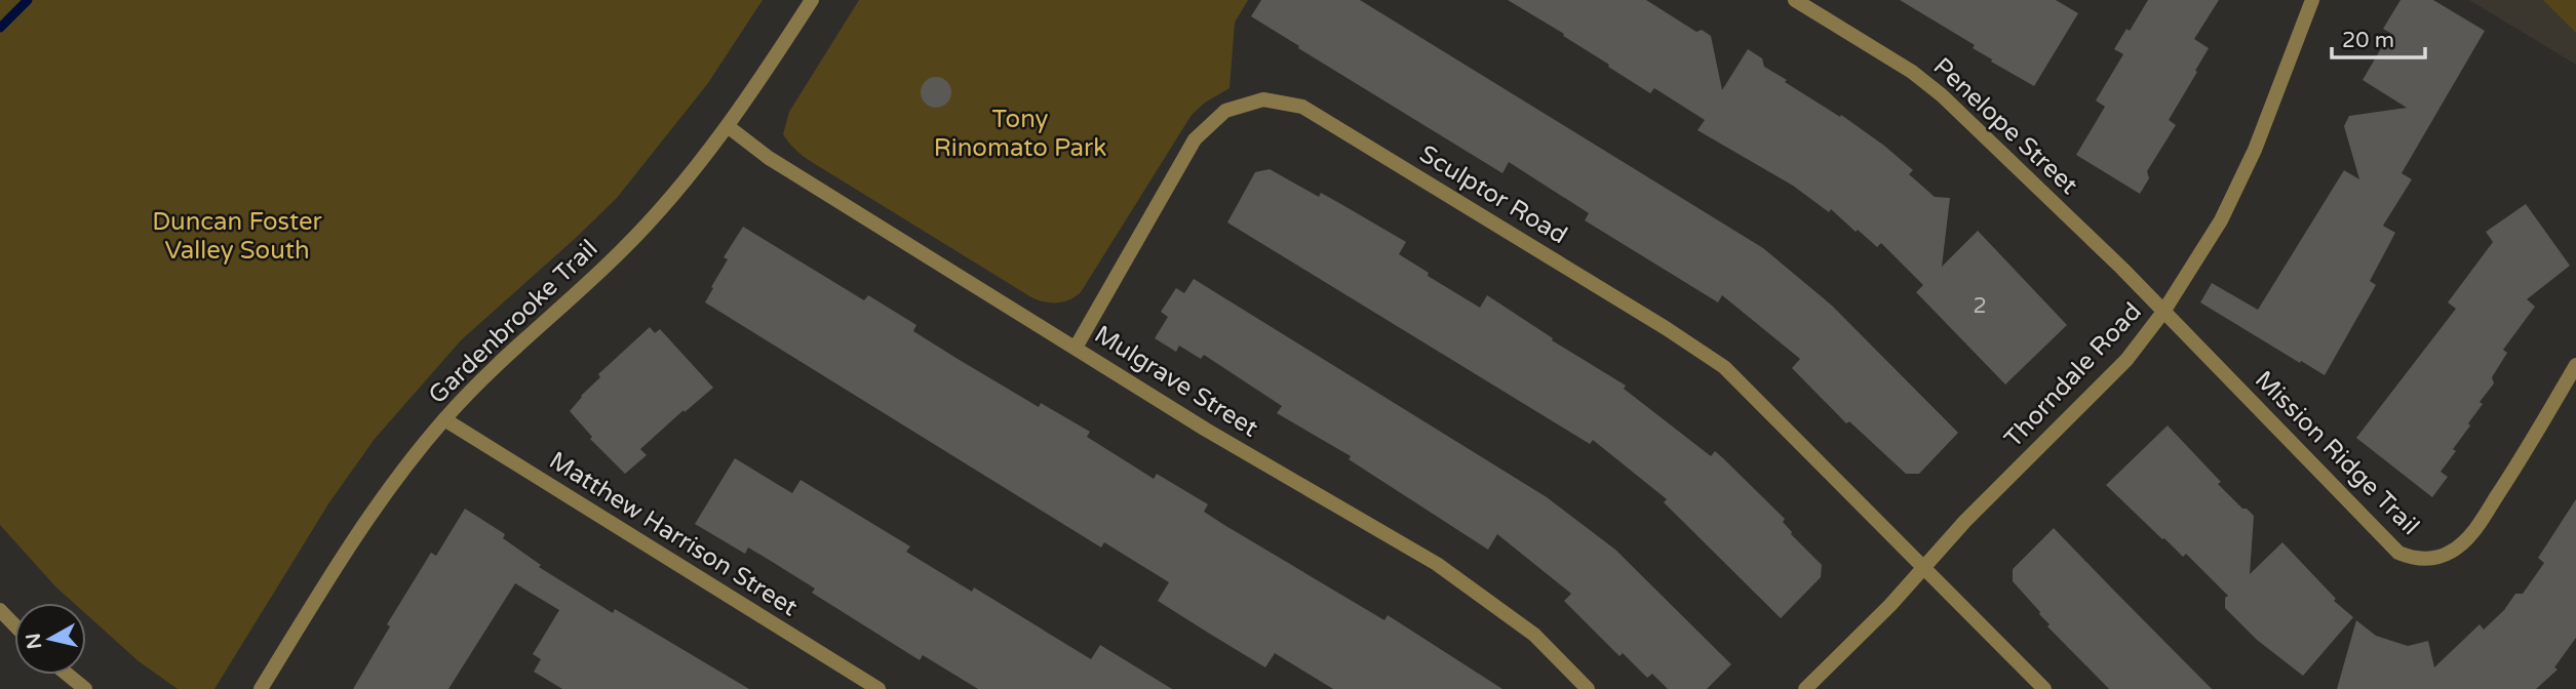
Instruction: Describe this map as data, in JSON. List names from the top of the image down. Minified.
{"streets":{"street":["Penelope Street","Sculptor Road","Gardenbrooke Trail","Thorndale Road","Mulgrave Street","Mission Ridge Trail","Matthew Harrison Street"]},"crossings":[["Penelope Street","Thorndale Road"],["Penelope Street","Mission Ridge Trail"],["Sculptor Road","Thorndale Road"],["Sculptor Road","Mulgrave Street"],["Gardenbrooke Trail","Mulgrave Street"],["Gardenbrooke Trail","Matthew Harrison Street"],["Thorndale Road","Mission Ridge Trail"]],"parks":["Tony Rinomato Park","Duncan Foster Valley South"],"house_numbers":["2"],"scale_bar":"20 m","north":"left"}
